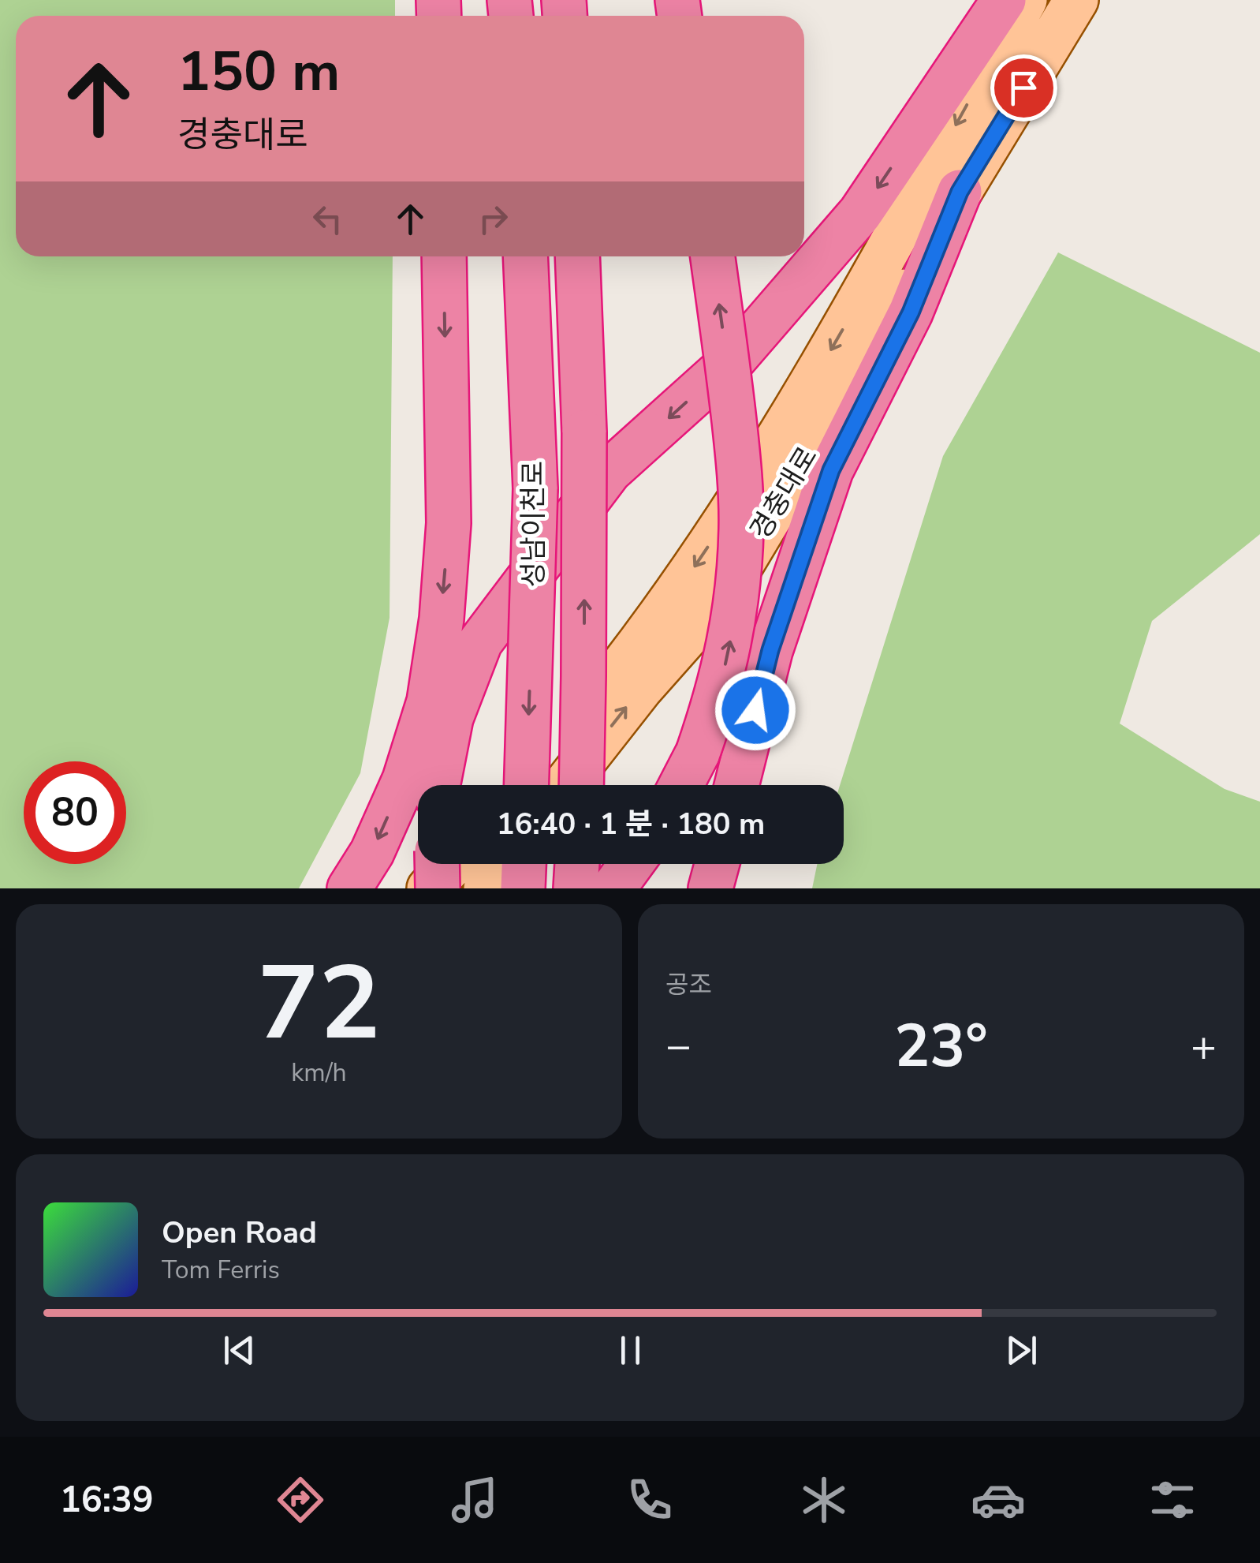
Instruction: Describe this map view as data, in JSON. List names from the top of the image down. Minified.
{"streets":{"highway":["성남이천로"],"main road":["경충대로"]},"page":{"turn":["150 m","경충대로"],"limit":"80","trip":"16:40 · 1 분 · 180 m","tile":[["72","km/h"],"공조"],"heat":["−","23°","+"],"song":["Open Road","Tom Ferris"],"tabs":"16:39"}}
